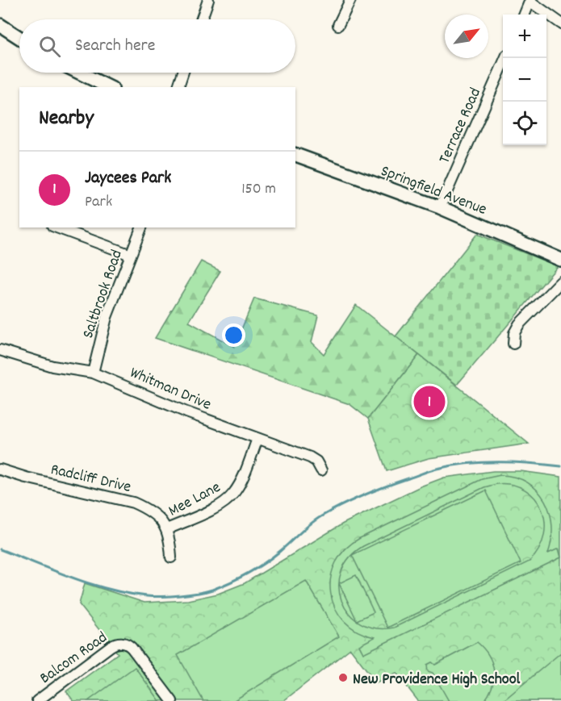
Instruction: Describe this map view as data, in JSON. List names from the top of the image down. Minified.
{"streets":{"main road":["Springfield Avenue"],"street":["Terrace Road","Saltbrook Road","Whitman Drive","Radcliff Drive","Mee Lane","Balcom Road"]},"crossings":[["Terrace Road","Springfield Avenue"],["Saltbrook Road","Whitman Drive"],["Whitman Drive","Mee Lane"],["Radcliff Drive","Mee Lane"]],"places":["New Providence High School"],"north":"top right","page":{"map_buttons":["+","−"],"search":"Search here","heading":"Nearby","list":[{"mark":"1","name":"Jaycees Park","note":"Park","value":"150 m"}],"pins":"1"}}
